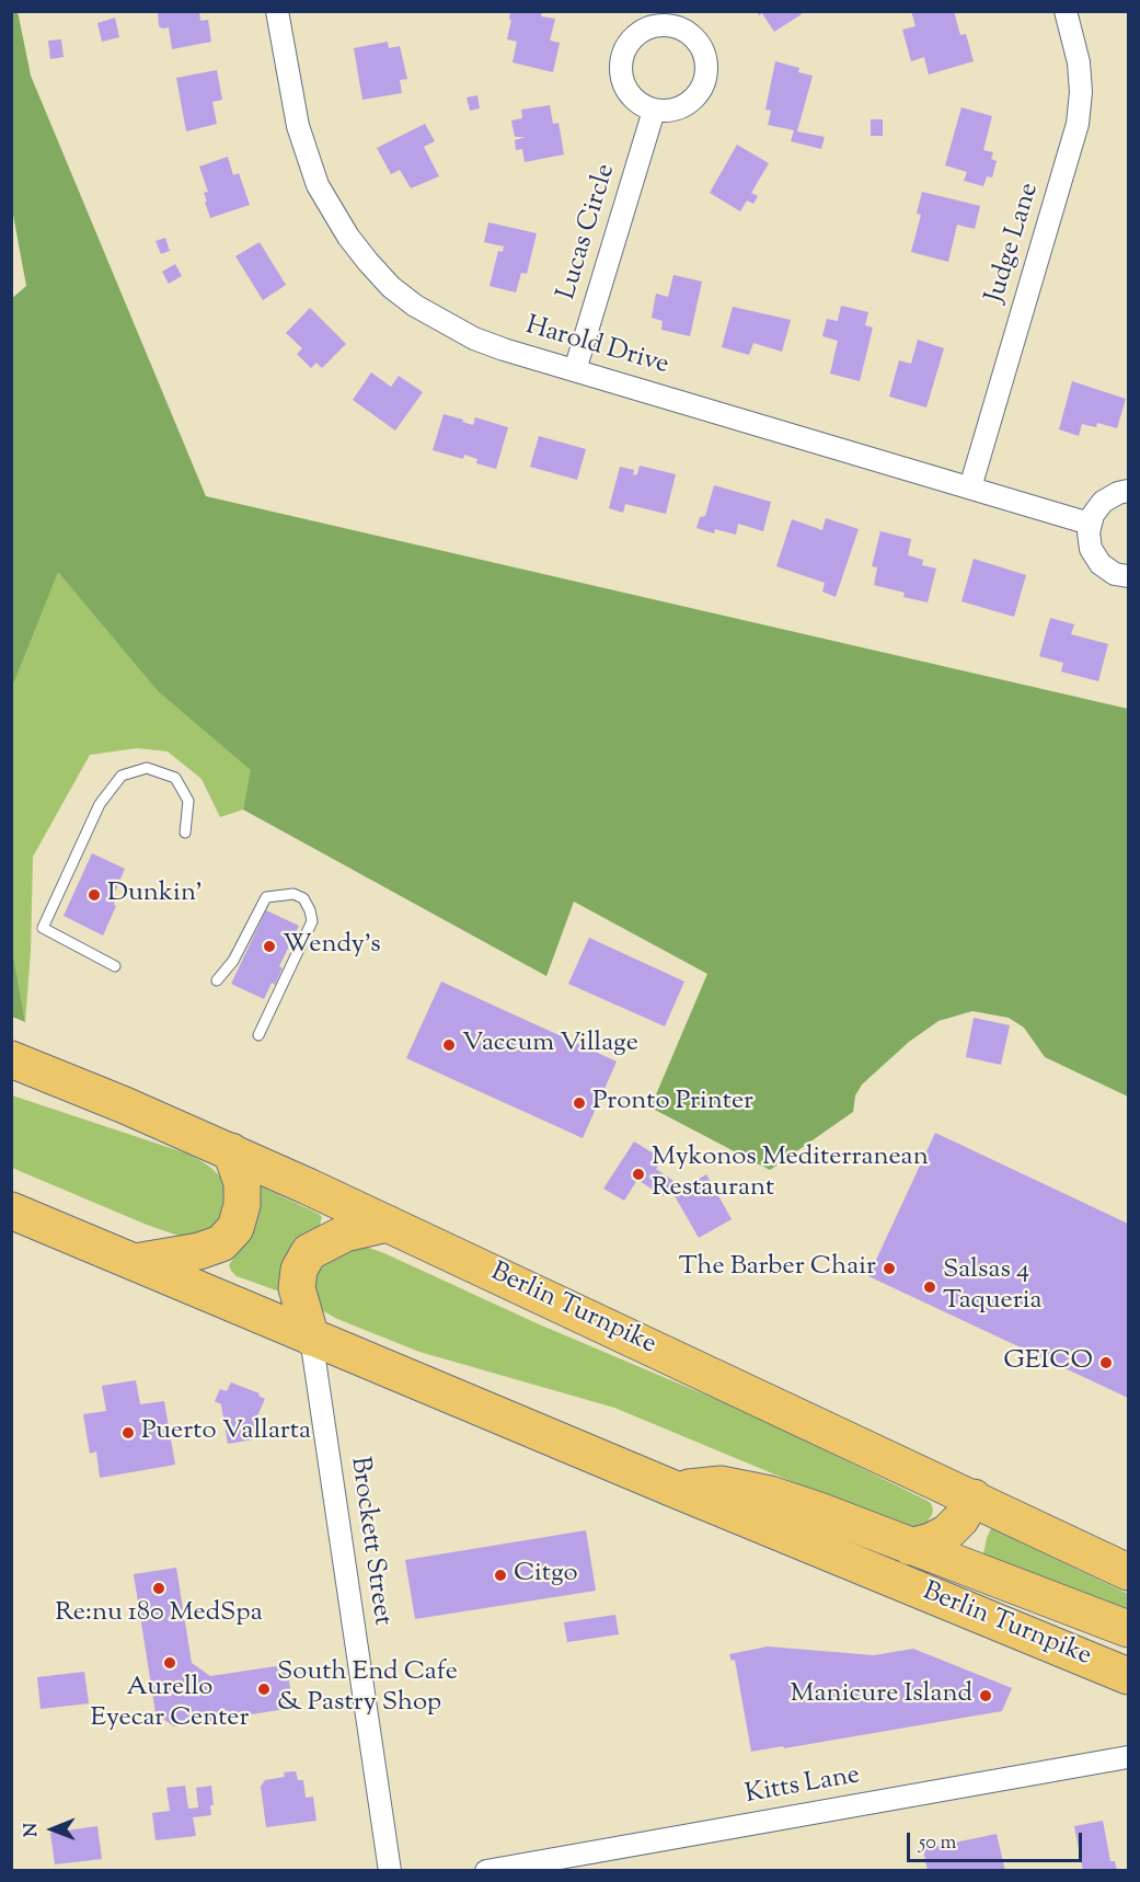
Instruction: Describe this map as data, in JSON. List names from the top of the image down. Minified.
{"streets":{"highway":["Berlin Turnpike"],"street":["Lucas Circle","Judge Lane","Harold Drive","Brockett Street","Kitts Lane"]},"crossings":[["Lucas Circle","Harold Drive"],["Judge Lane","Harold Drive"],["Berlin Turnpike","Brockett Street"]],"places":["Dunkin'","Wendy's","Vaccum Village","Pronto Printer","Mykonos Mediterranean Restaurant","The Barber Chair","Salsas 4 Taqueria","GEICO","Puerto Vallarta","Citgo","Re:nu 180 MedSpa","Aurello Eyecar Center","South End Cafe & Pastry Shop","Manicure Island"],"scale_bar":"50 m","north":"left"}
